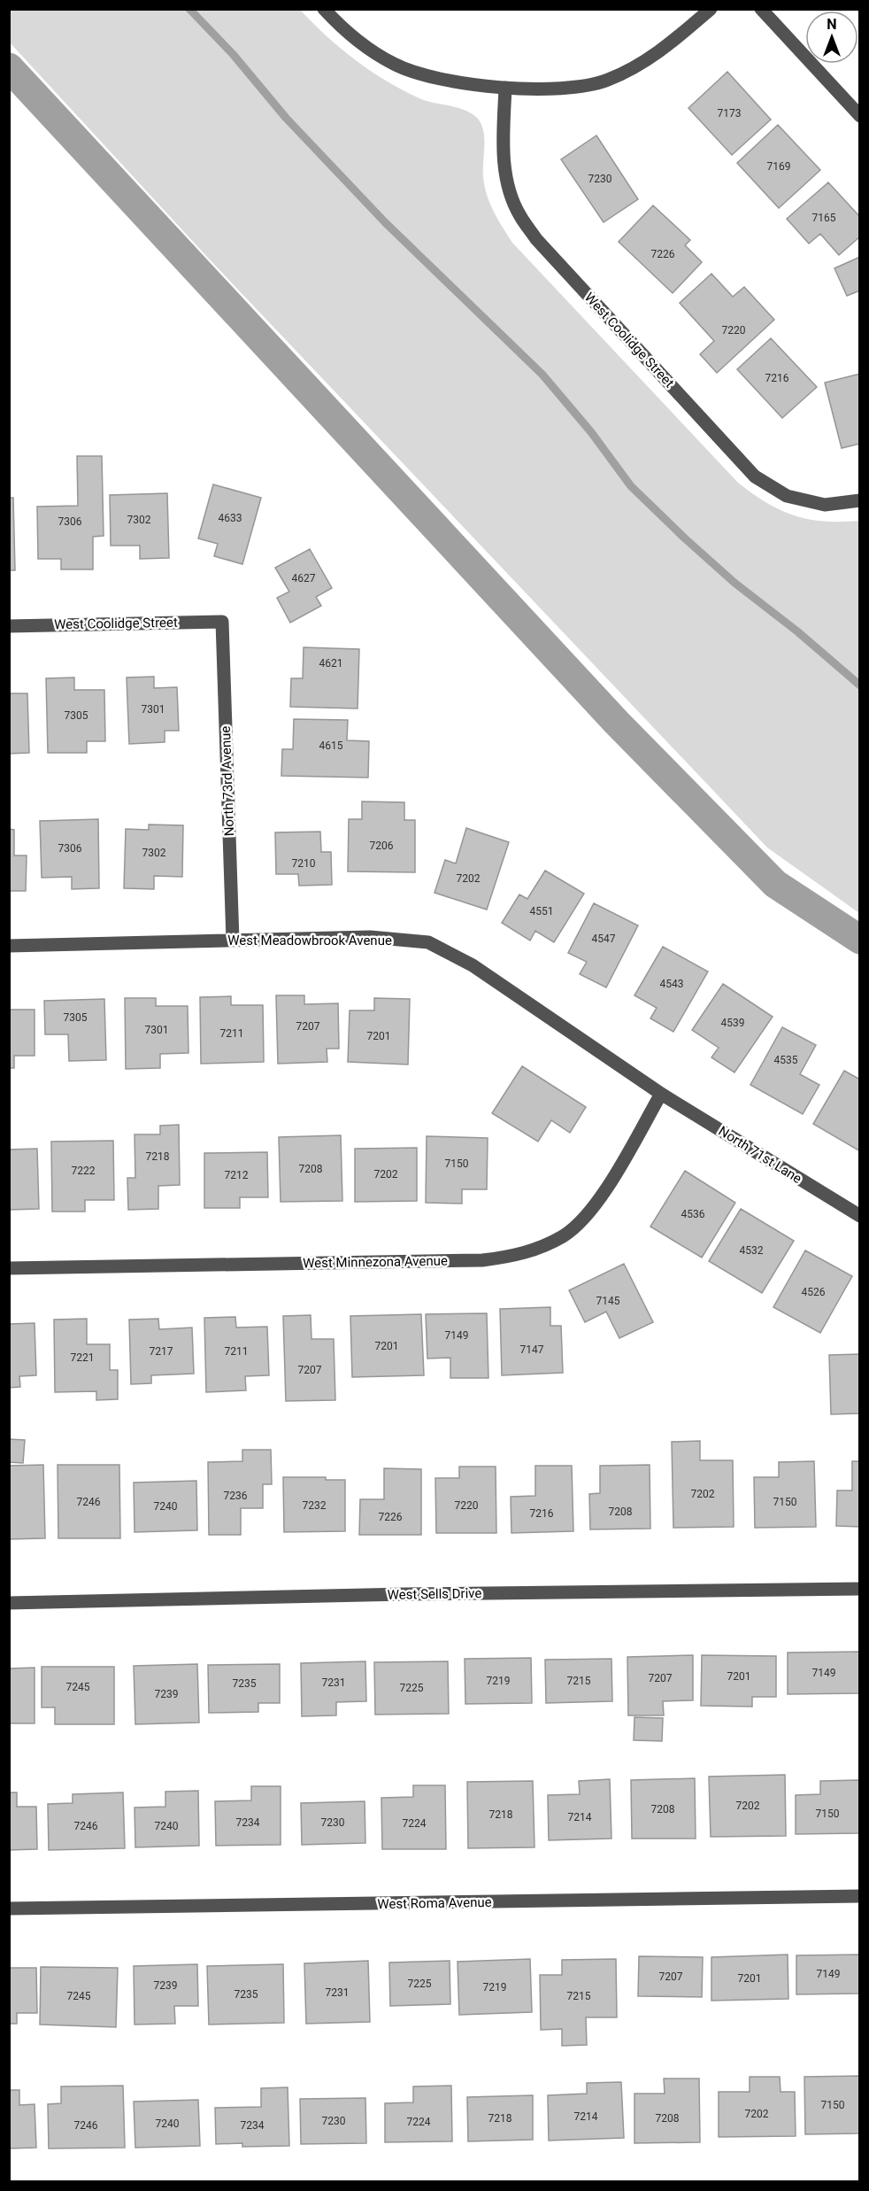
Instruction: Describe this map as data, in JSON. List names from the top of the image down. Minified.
{"streets":{"street":["West Coolidge Street","North 73rd Avenue","West Meadowbrook Avenue","North 71st Lane","West Minnezona Avenue","West Sells Drive","West Roma Avenue"]},"crossings":[["West Coolidge Street","North 73rd Avenue"],["North 73rd Avenue","West Meadowbrook Avenue"],["West Meadowbrook Avenue","North 71st Lane"],["West Meadowbrook Avenue","West Minnezona Avenue"],["North 71st Lane","West Minnezona Avenue"]],"house_numbers":["7173","7169","7230","7165","7226","7220","7216","4633","7302","7306","4627","4621","7301","7305","4615","7206","7306","7302","7210","7202","4551","4547","4543","7305","4539","7207","7301","7211","7201","4535","7218","7150","7208","7222","7202","7212","4536","4532","4526","7145","7149","7201","7147","7217","7211","7221","7207","7202","7236","7246","7150","7232","7220","7240","7208","7216","7226","7149","7201","7207","7219","7215","7231","7235","7245","7225","7239","7202","7208","7150","7218","7214","7234","7230","7224","7246","7240","7149","7207","7201","7225","7239","7219","7231","7235","7245","7215","7150","7202","7214","7218","7208","7230","7224","7240","7246","7234"],"north":"top"}
